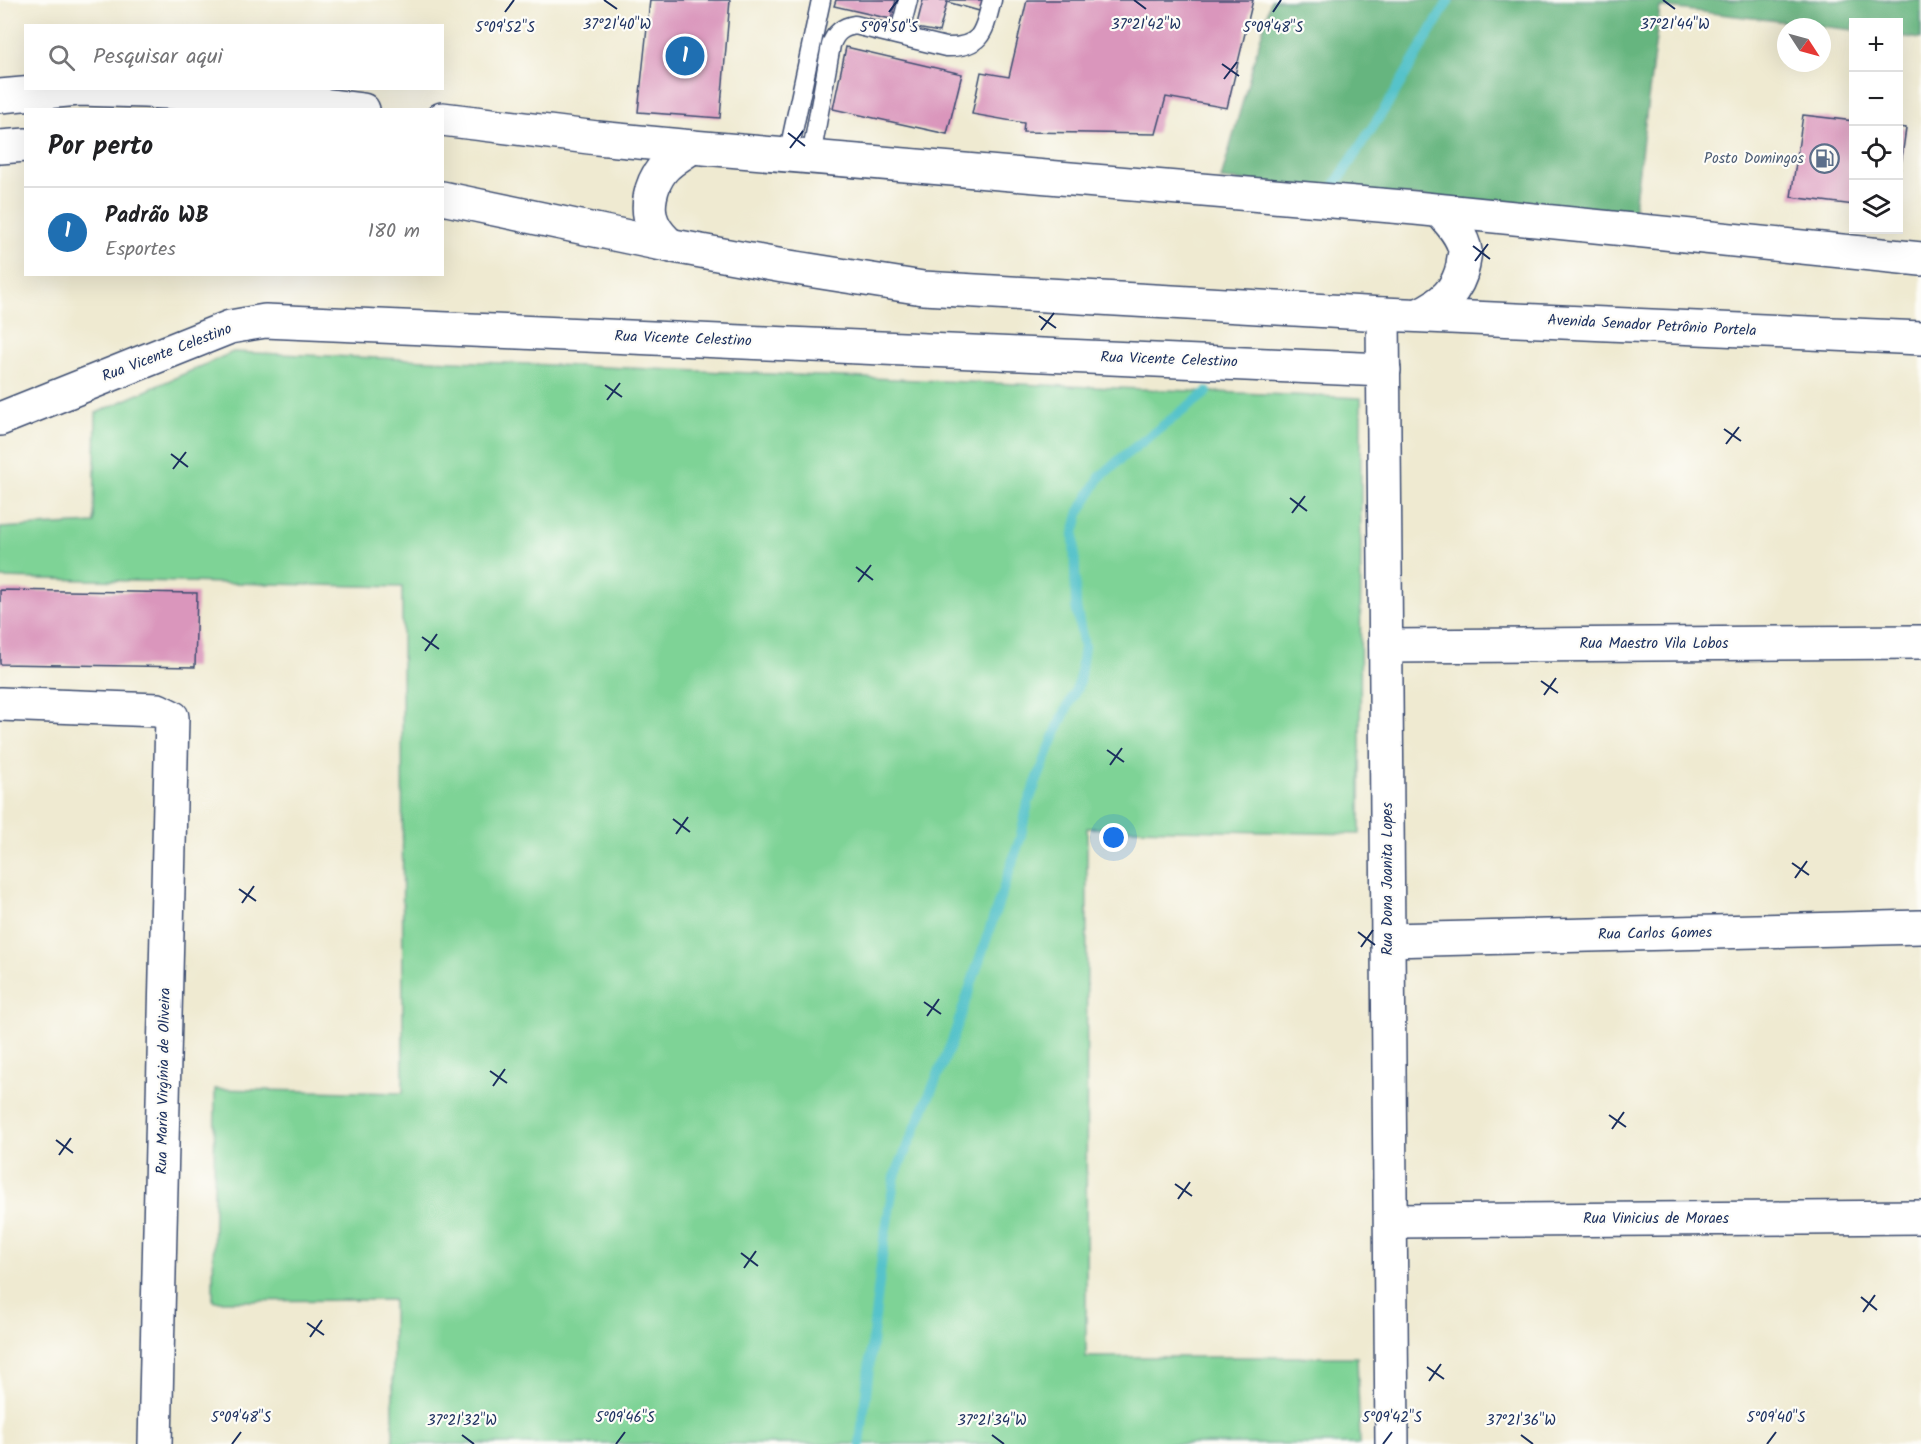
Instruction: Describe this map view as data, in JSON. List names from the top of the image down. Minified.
{"streets":{"street":["Avenida Senador Petrônio Portela","Rua Vicente Celestino","Rua Maestro Vila Lobos","Rua Dona Joanita Lopes","Rua Carlos Gomes","Rua Maria Virgínia de Oliveira","Rua Vinicius de Moraes"]},"crossings":[["Avenida Senador Petrônio Portela","Rua Dona Joanita Lopes"],["Rua Vicente Celestino","Rua Dona Joanita Lopes"],["Rua Maestro Vila Lobos","Rua Dona Joanita Lopes"],["Rua Dona Joanita Lopes","Rua Carlos Gomes"],["Rua Dona Joanita Lopes","Rua Vinicius de Moraes"]],"places":{"fuel station":["Posto Domingos"]},"north":"bottom right","page":{"map_buttons":["+","−"],"search":"Pesquisar aqui","pins":"1","heading":"Por perto","list":[{"mark":"1","name":"Padrão WB","note":"Esportes","value":"180 m"}]},"coordinates":["37°21'40\"W","37°21'42\"W","37°21'44\"W","5°09'52\"S","5°09'50\"S","5°09'48\"S","5°09'46\"S","5°09'42\"S","5°09'40\"S","37°21'32\"W","37°21'34\"W","37°21'36\"W"]}
